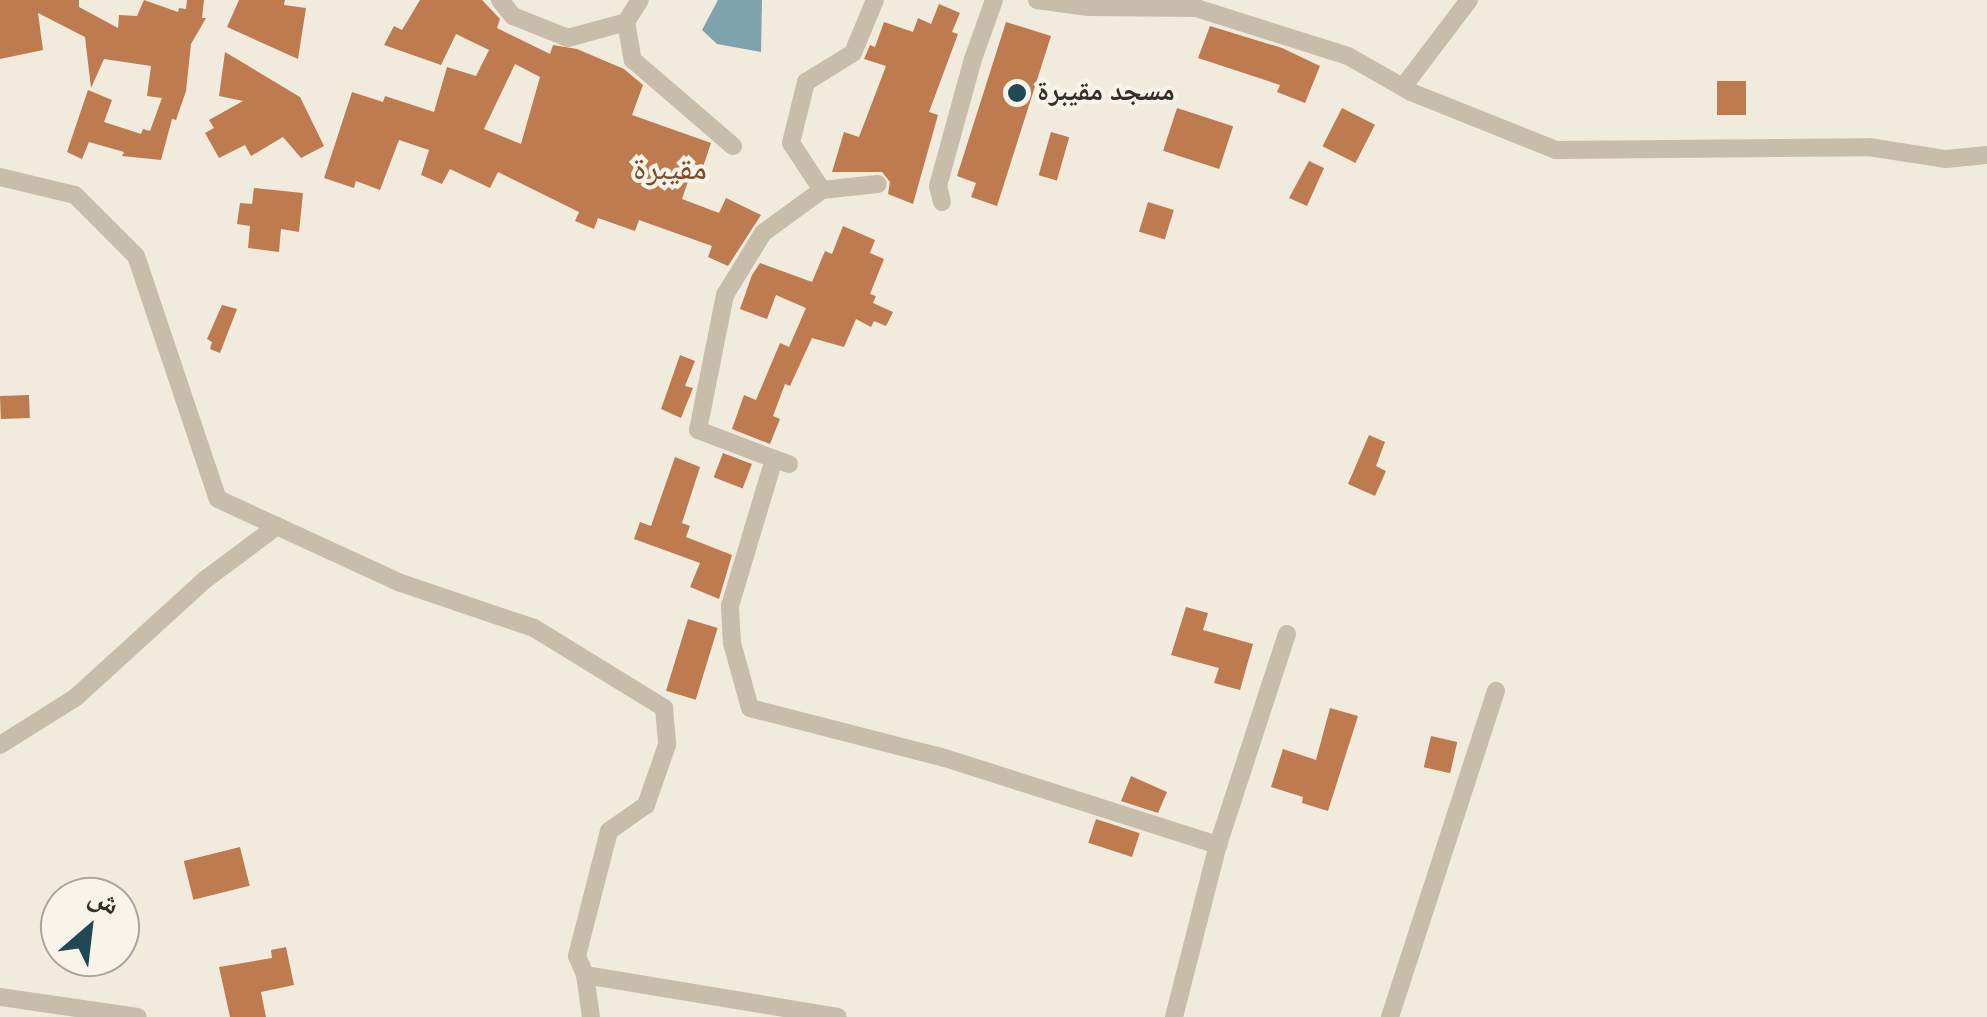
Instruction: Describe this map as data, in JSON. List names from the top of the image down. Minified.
{"districts":["مقيبرة"],"places":["مسجد مقيبرة"],"north":"top right"}
